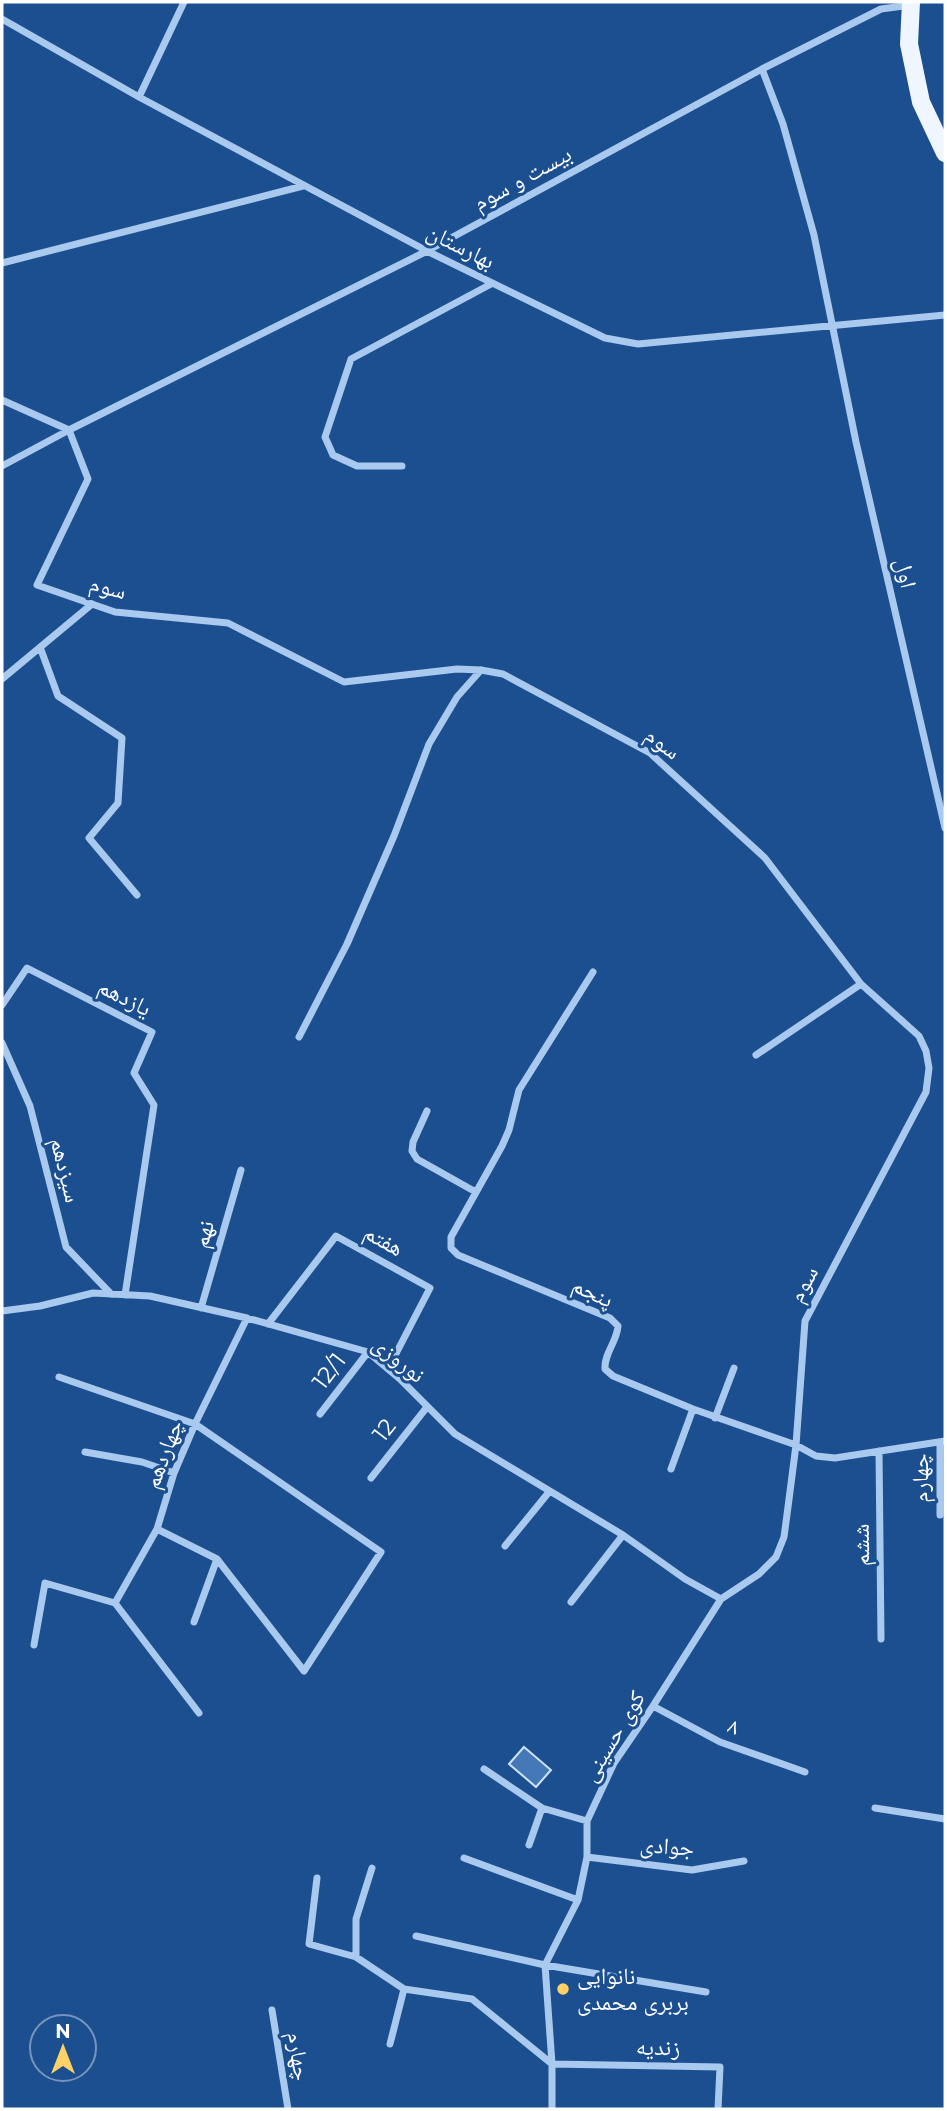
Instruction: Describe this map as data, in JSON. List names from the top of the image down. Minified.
{"streets":{"street":["بیست و سوم","بهارستان","اول","سوم","یازدهم","سیزدهم","نهم","هفتم","پنجم","نوروزی","12/1","12","چهاردهم","چهارم","ششم","۸","کوی حسینی","جوادی","زندیه"]},"crossings":[["بیست و سوم","بهارستان"],["بیست و سوم","اول"],["بیست و سوم","سوم"],["بهارستان","اول"],["سوم","پنجم"],["سوم","نوروزی"],["سوم","کوی حسینی"],["یازدهم","نوروزی"],["سیزدهم","نوروزی"],["نهم","نوروزی"],["هفتم","نوروزی"],["نوروزی","12/1"],["نوروزی","12"],["نوروزی","چهاردهم"],["نوروزی","کوی حسینی"],["۸","کوی حسینی"],["کوی حسینی","جوادی"]],"places":["نانوایی بربری محمدی"],"north":"top"}
